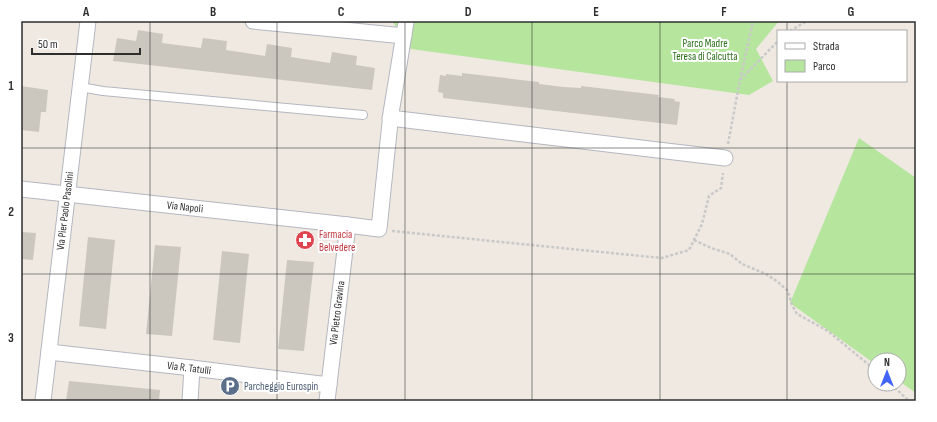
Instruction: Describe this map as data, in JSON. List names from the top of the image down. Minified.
{"streets":{"street":["Via Napoli","Via Pier Paolo Pasolini","Via Pietro Gravina","Via R. Tatulli"]},"crossings":[["Via Napoli","Via Pier Paolo Pasolini"],["Via Napoli","Via Pietro Gravina"],["Via Pier Paolo Pasolini","Via R. Tatulli"],["Via Pietro Gravina","Via R. Tatulli"]],"parks":["Parco Madre Teresa di Calcutta"],"places":{"pharmacy":["Farmacia Belvedere"],"parking":["Parcheggio Eurospin"]},"legend":["Strada","Parco"],"scale_bar":"50 m","north":"top","grid":{"columns":["A","B","C","D","E","F","G"],"rows":["1","2","3"]}}
